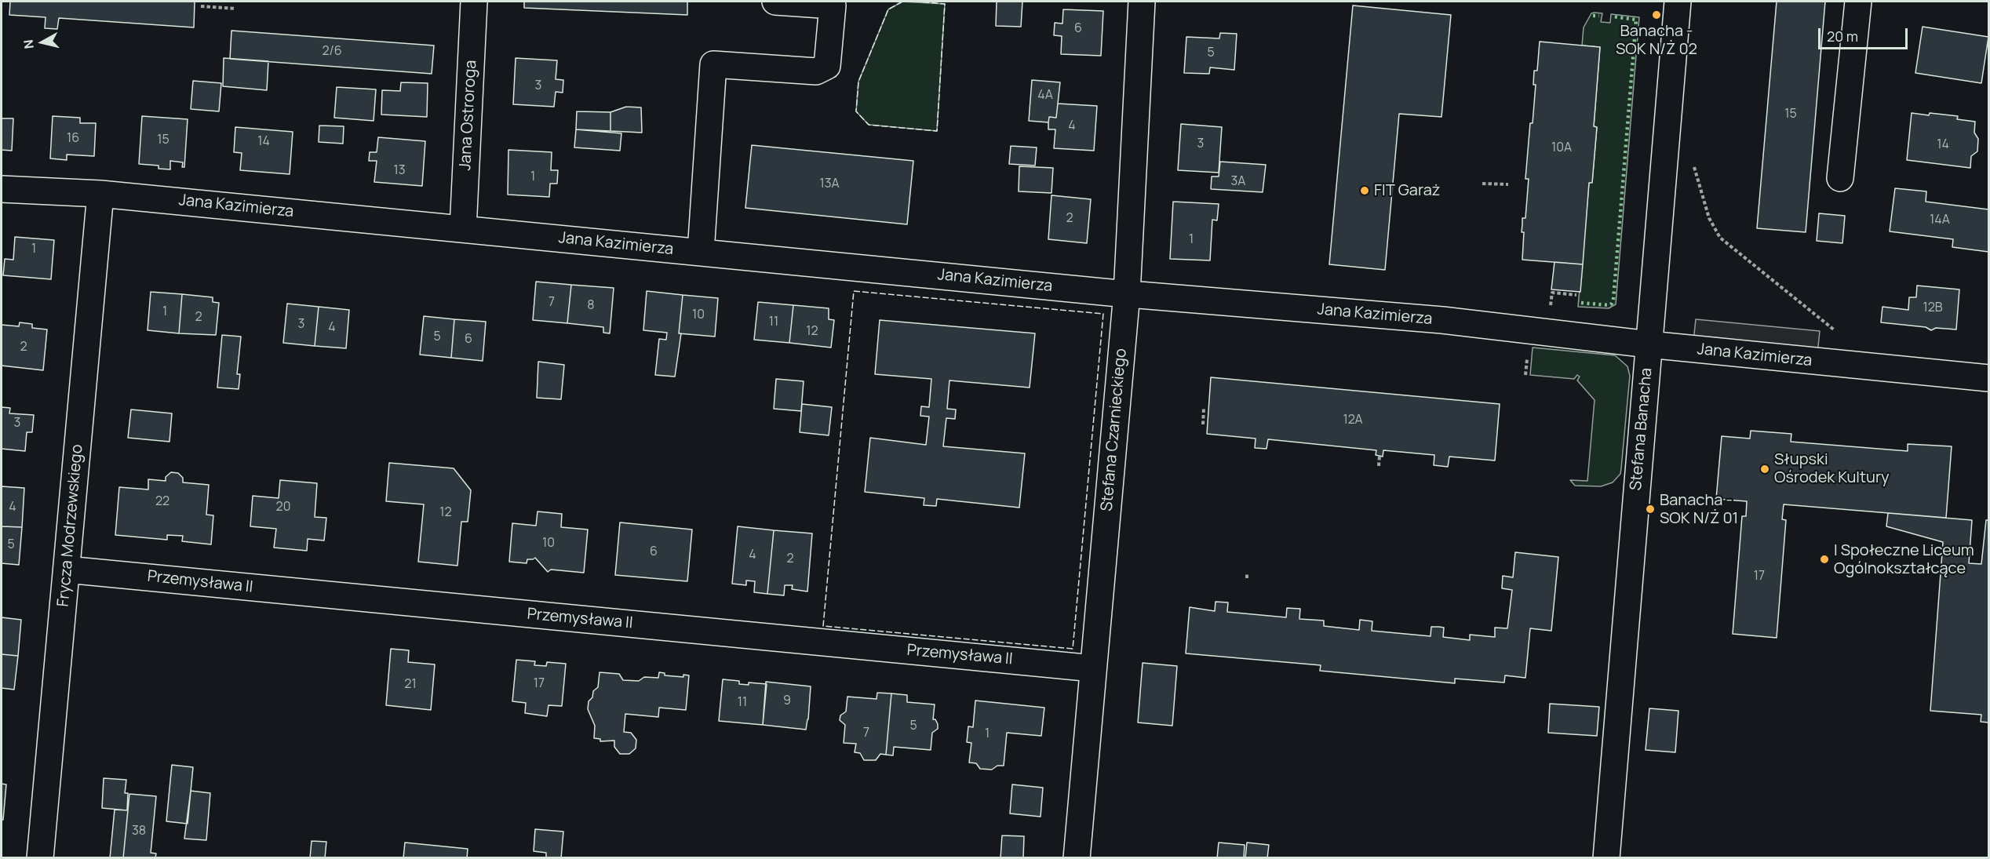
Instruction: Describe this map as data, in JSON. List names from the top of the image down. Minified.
{"streets":{"street":["Jana Ostroroga","Jana Kazimierza","Stefana Banacha","Stefana Czarnieckiego","Frycza Modrzewskiego","Przemysława II"]},"crossings":[["Jana Ostroroga","Jana Kazimierza"],["Jana Kazimierza","Stefana Banacha"],["Jana Kazimierza","Stefana Czarnieckiego"],["Jana Kazimierza","Frycza Modrzewskiego"],["Stefana Czarnieckiego","Przemysława II"],["Frycza Modrzewskiego","Przemysława II"]],"places":["Banacha - SOK N/Ż 02","FIT Garaż","Słupski Ośrodek Kultury","Banacha - SOK N/Ż 01","I Społeczne Liceum Ogólnokształcące"],"house_numbers":["6","2/6","5","3","4A","15","4","16","15","14","3","14","10A","13","1","3A","13A","2","14A","1","1","7","8","12B","1","10","2","11","3","4","12","5","6","2","12A","3","22","4","20","12","10","5","6","4","2","17","17","21","9","11","5","7","1","38"],"scale_bar":"20 m","north":"left"}
